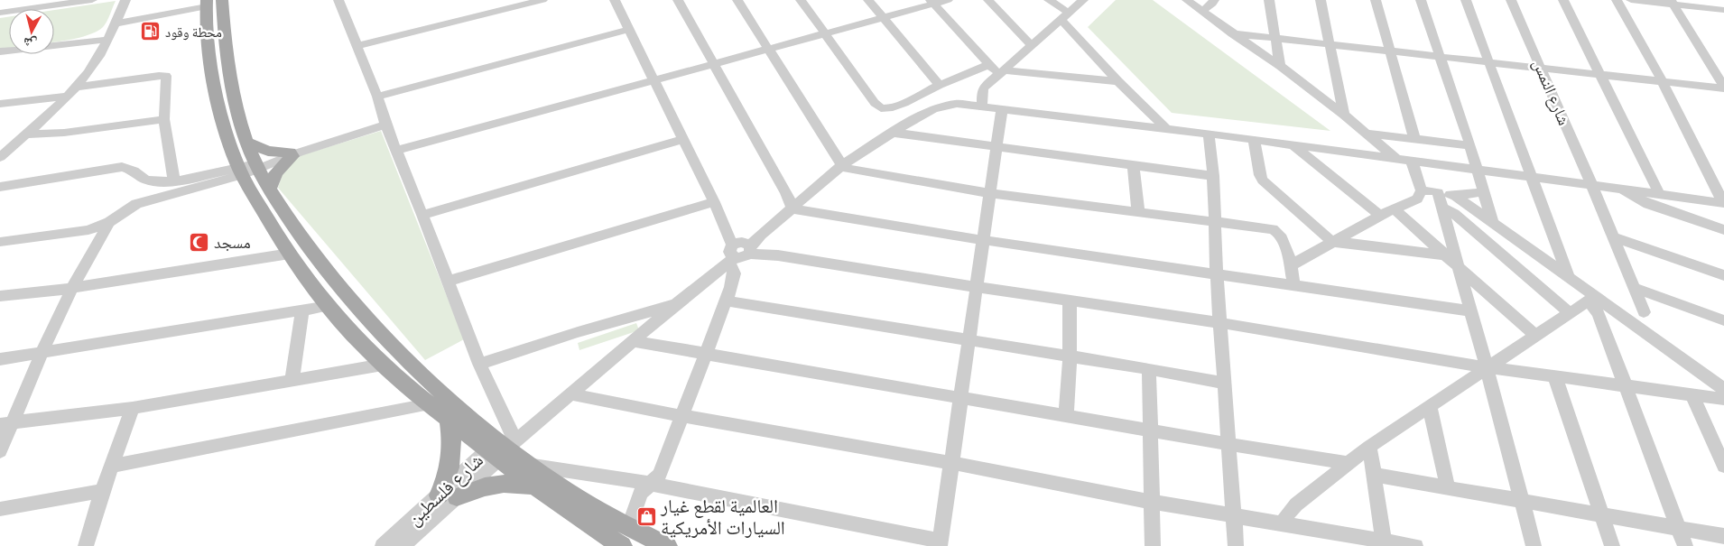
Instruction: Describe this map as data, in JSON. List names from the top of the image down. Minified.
{"streets":{"street":["شارع النمس","شارع فلسطين"]},"places":{"fuel station":["محطة وقود"],"mosque":["مسجد"],"shop":["العالمية لقطع غيار السيارات الأمريكية"]},"north":"bottom"}
